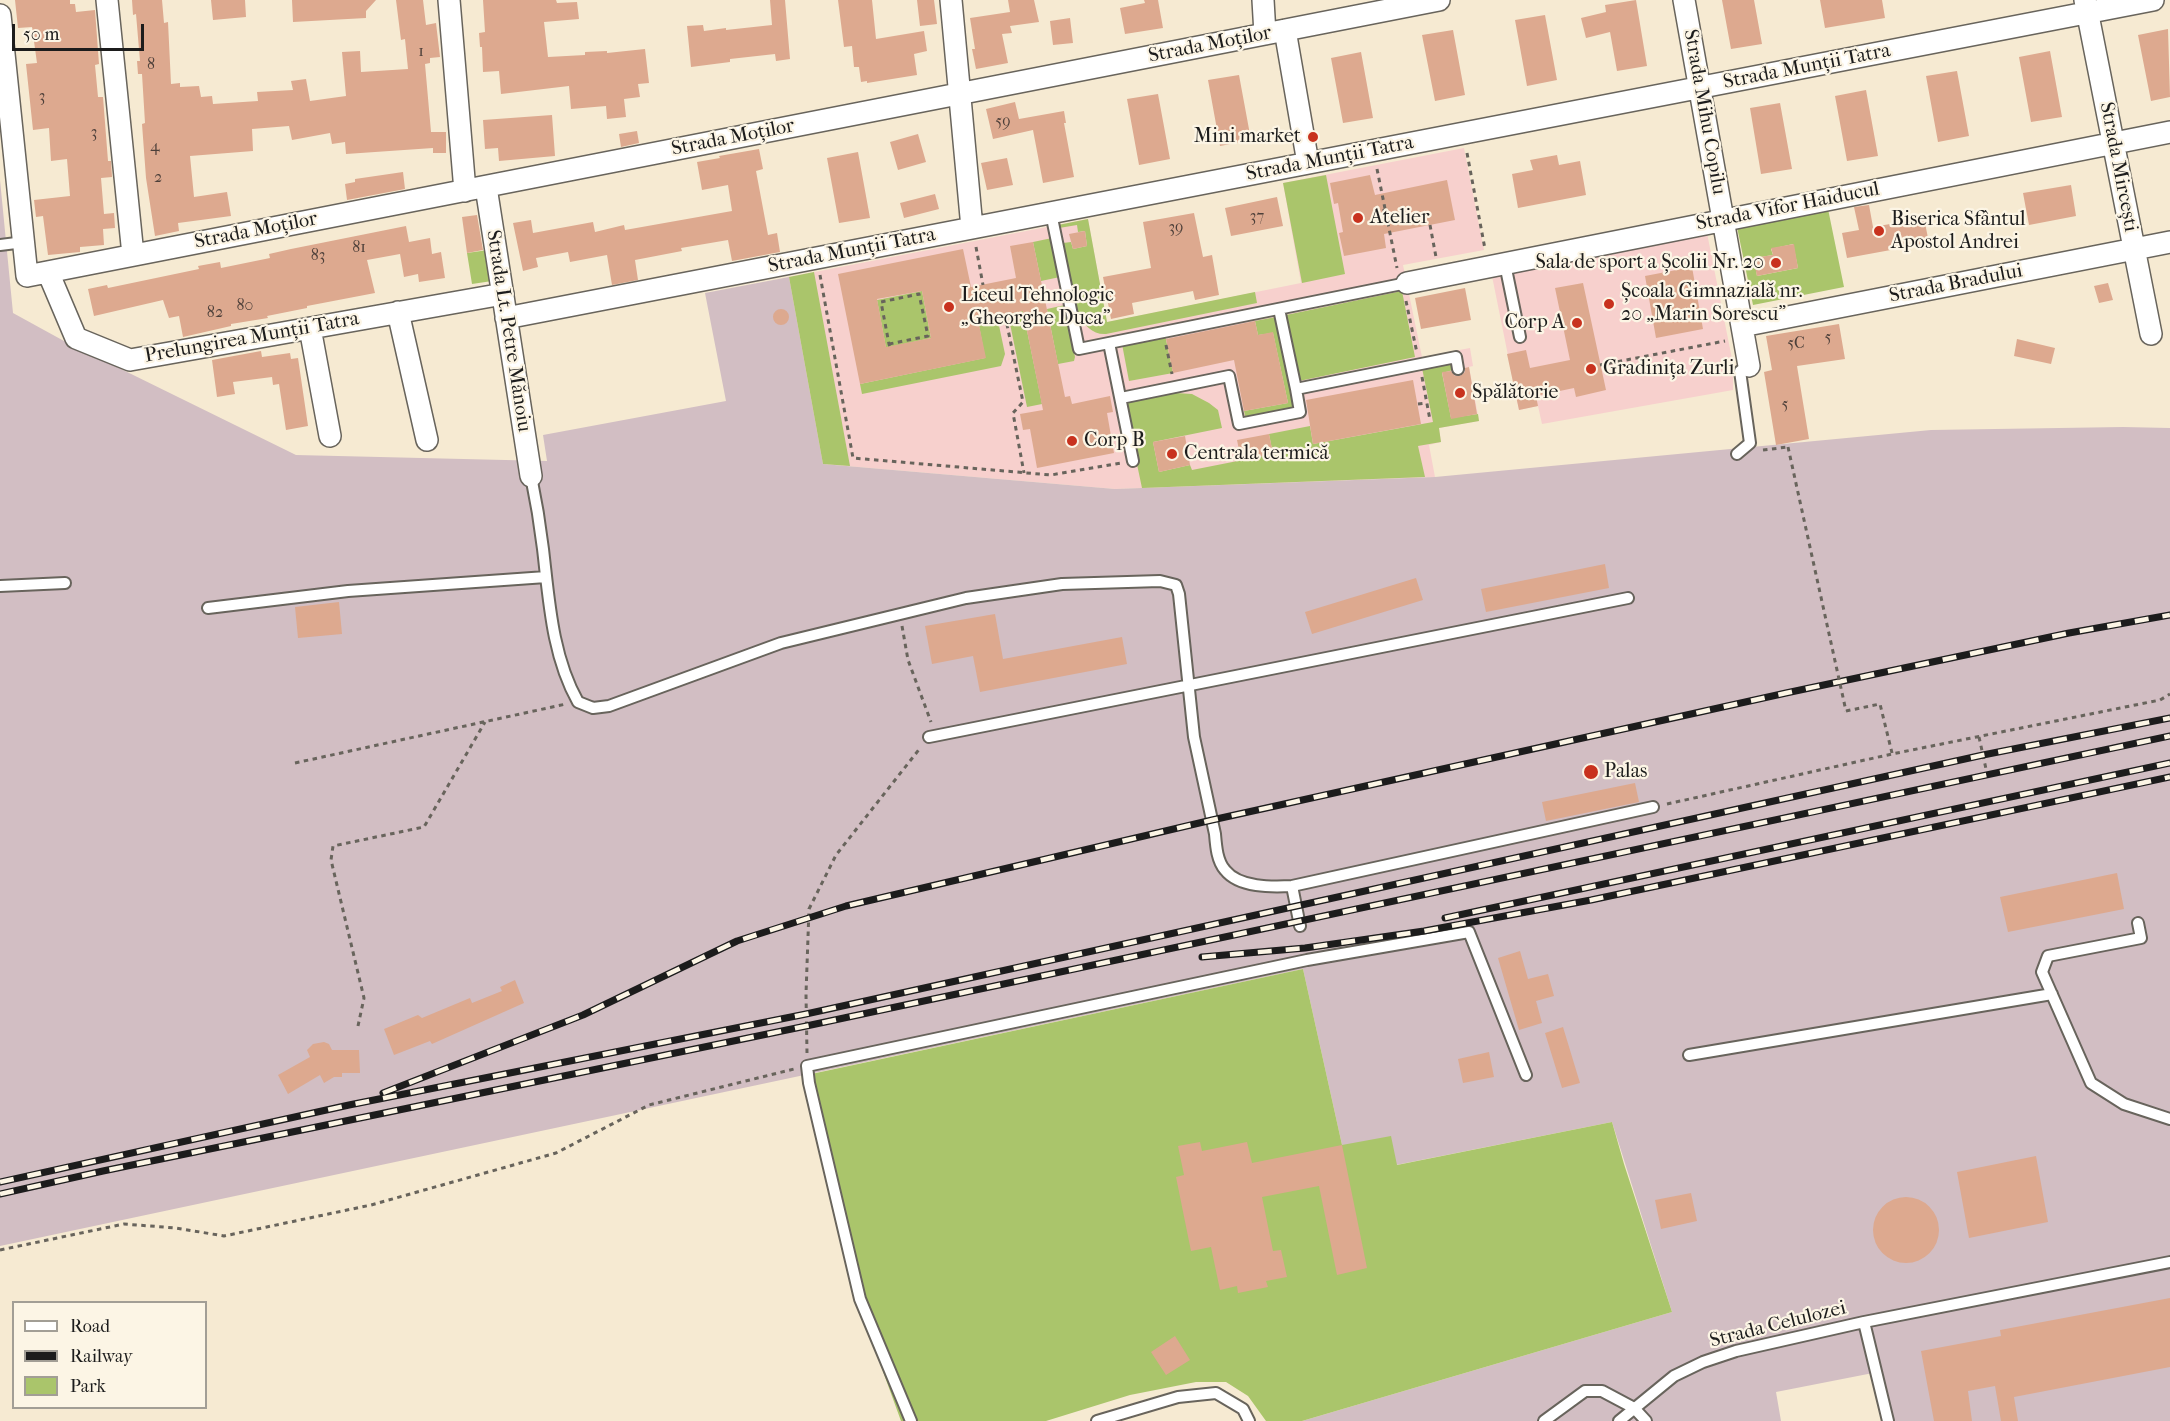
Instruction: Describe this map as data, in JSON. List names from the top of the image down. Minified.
{"streets":{"street":["Strada Moților","Strada Munții Tatra","Strada Mihu Copilu","Strada Mircești","Strada Vifor Haiducul","Strada Bradului","Strada Lt. Petre Mănoiu","Prelungirea Munții Tatra"],"lane":["Strada Celulozei"]},"crossings":[["Strada Moților","Strada Lt. Petre Mănoiu"],["Strada Moților","Prelungirea Munții Tatra"],["Strada Munții Tatra","Strada Mihu Copilu"],["Strada Munții Tatra","Strada Mircești"],["Strada Munții Tatra","Strada Lt. Petre Mănoiu"],["Strada Mihu Copilu","Strada Vifor Haiducul"],["Strada Mihu Copilu","Strada Bradului"],["Strada Mircești","Strada Vifor Haiducul"],["Strada Mircești","Strada Bradului"],["Strada Lt. Petre Mănoiu","Prelungirea Munții Tatra"]],"places":["Mini market","Atelier","Biserica Sfântul Apostol Andrei","Sala de sport a Școlii Nr. 20","Școala Gimnazială nr. 20 „Marin Sorescu”","Liceul Tehnologic „Gheorghe Duca”","Corp A","Gradinița Zurli","Spălătorie","Corp B","Centrala termică","Palas"],"house_numbers":["1","8","3","59","3","4","2","37","39","81","83","80","82","5","5C","5"],"legend":["Road","Railway","Park"],"scale_bar":"50 m"}
